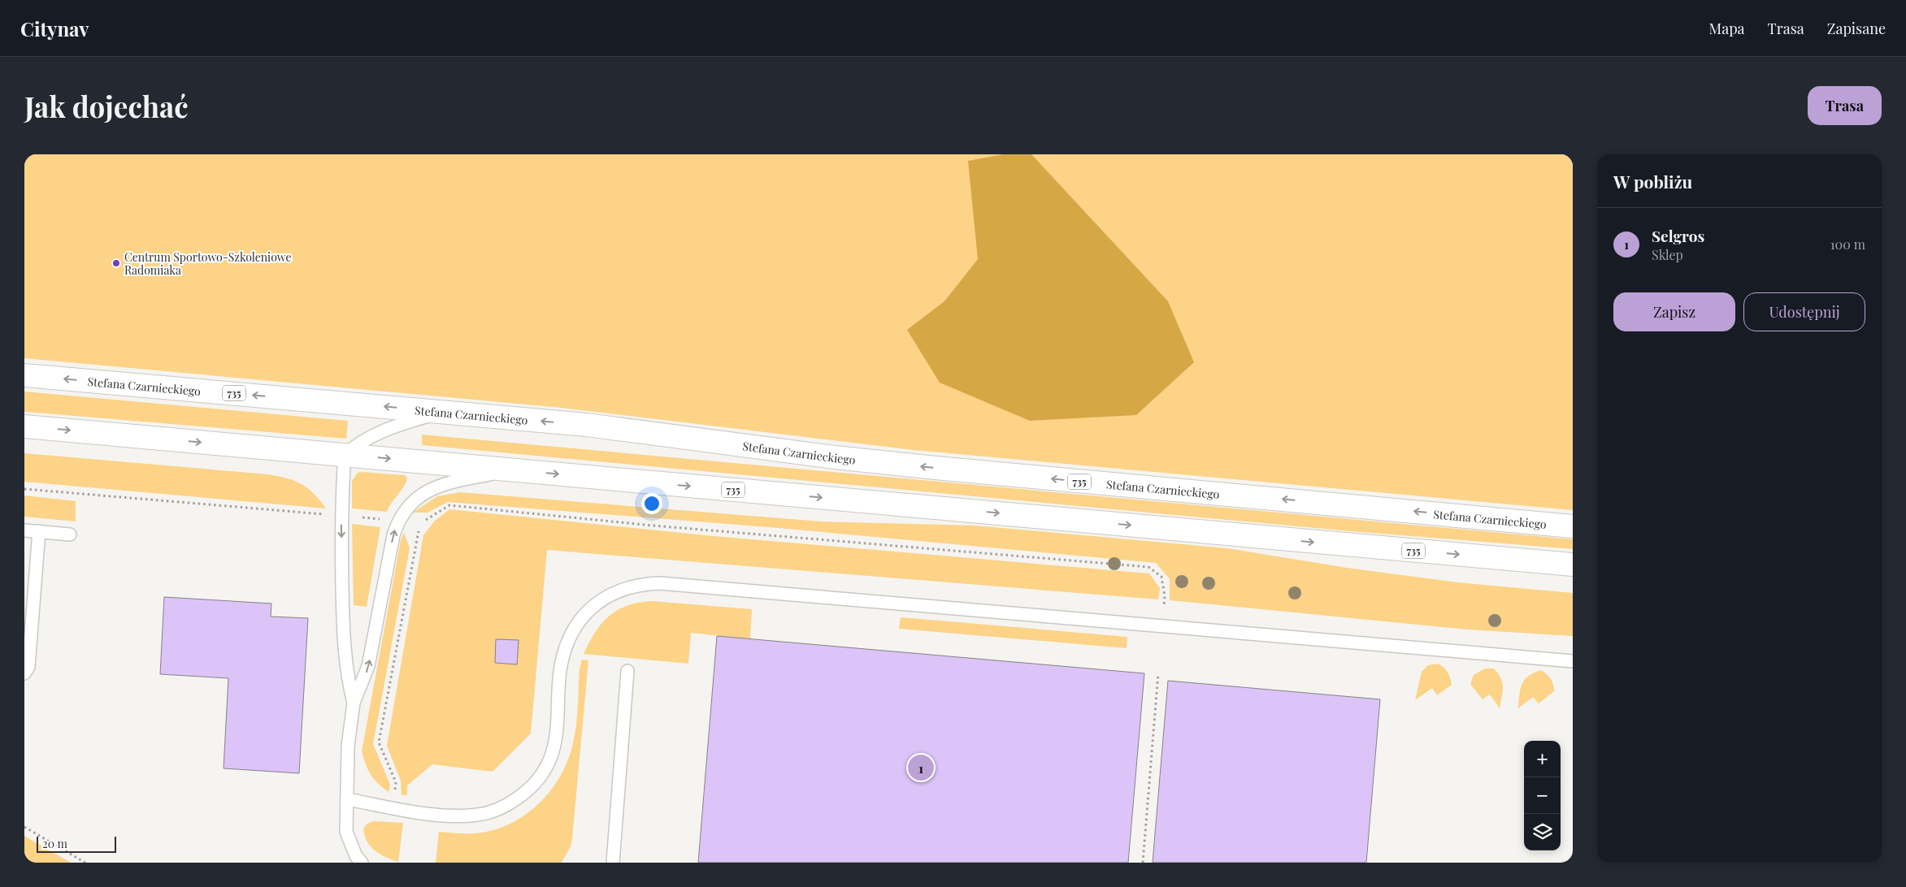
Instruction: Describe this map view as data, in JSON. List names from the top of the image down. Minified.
{"streets":{"main road":["Stefana Czarnieckiego","735"]},"places":["Centrum Sportowo-Szkoleniowe Radomiaka"],"scale_bar":"20 m","page":{"header":"Citynav","nav":["Mapa","Trasa","Zapisane"],"buttons":["Trasa",["Zapisz","Udostępnij"]],"title":"Jak dojechać","heading":"W pobliżu","list":[{"mark":"1","name":"Selgros","note":"Sklep","value":"100 m"}],"map_buttons":["+","−"],"pins":"1","scale":"20 m"}}
